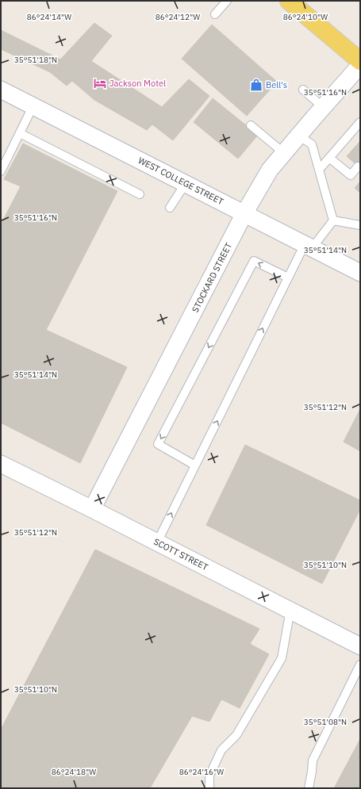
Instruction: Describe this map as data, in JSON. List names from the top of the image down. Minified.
{"streets":{"street":["WEST COLLEGE STREET","STOCKARD STREET","SCOTT STREET"]},"crossings":[["WEST COLLEGE STREET","STOCKARD STREET"],["STOCKARD STREET","SCOTT STREET"]],"places":{"hotel":["Jackson Motel"],"shop":["Bell's"]},"coordinates":["86°24'14\"W","86°24'12\"W","86°24'10\"W","35°51'18\"N","35°51'16\"N","35°51'14\"N","35°51'12\"N","35°51'10\"N","35°51'08\"N","86°24'18\"W","86°24'16\"W"]}
